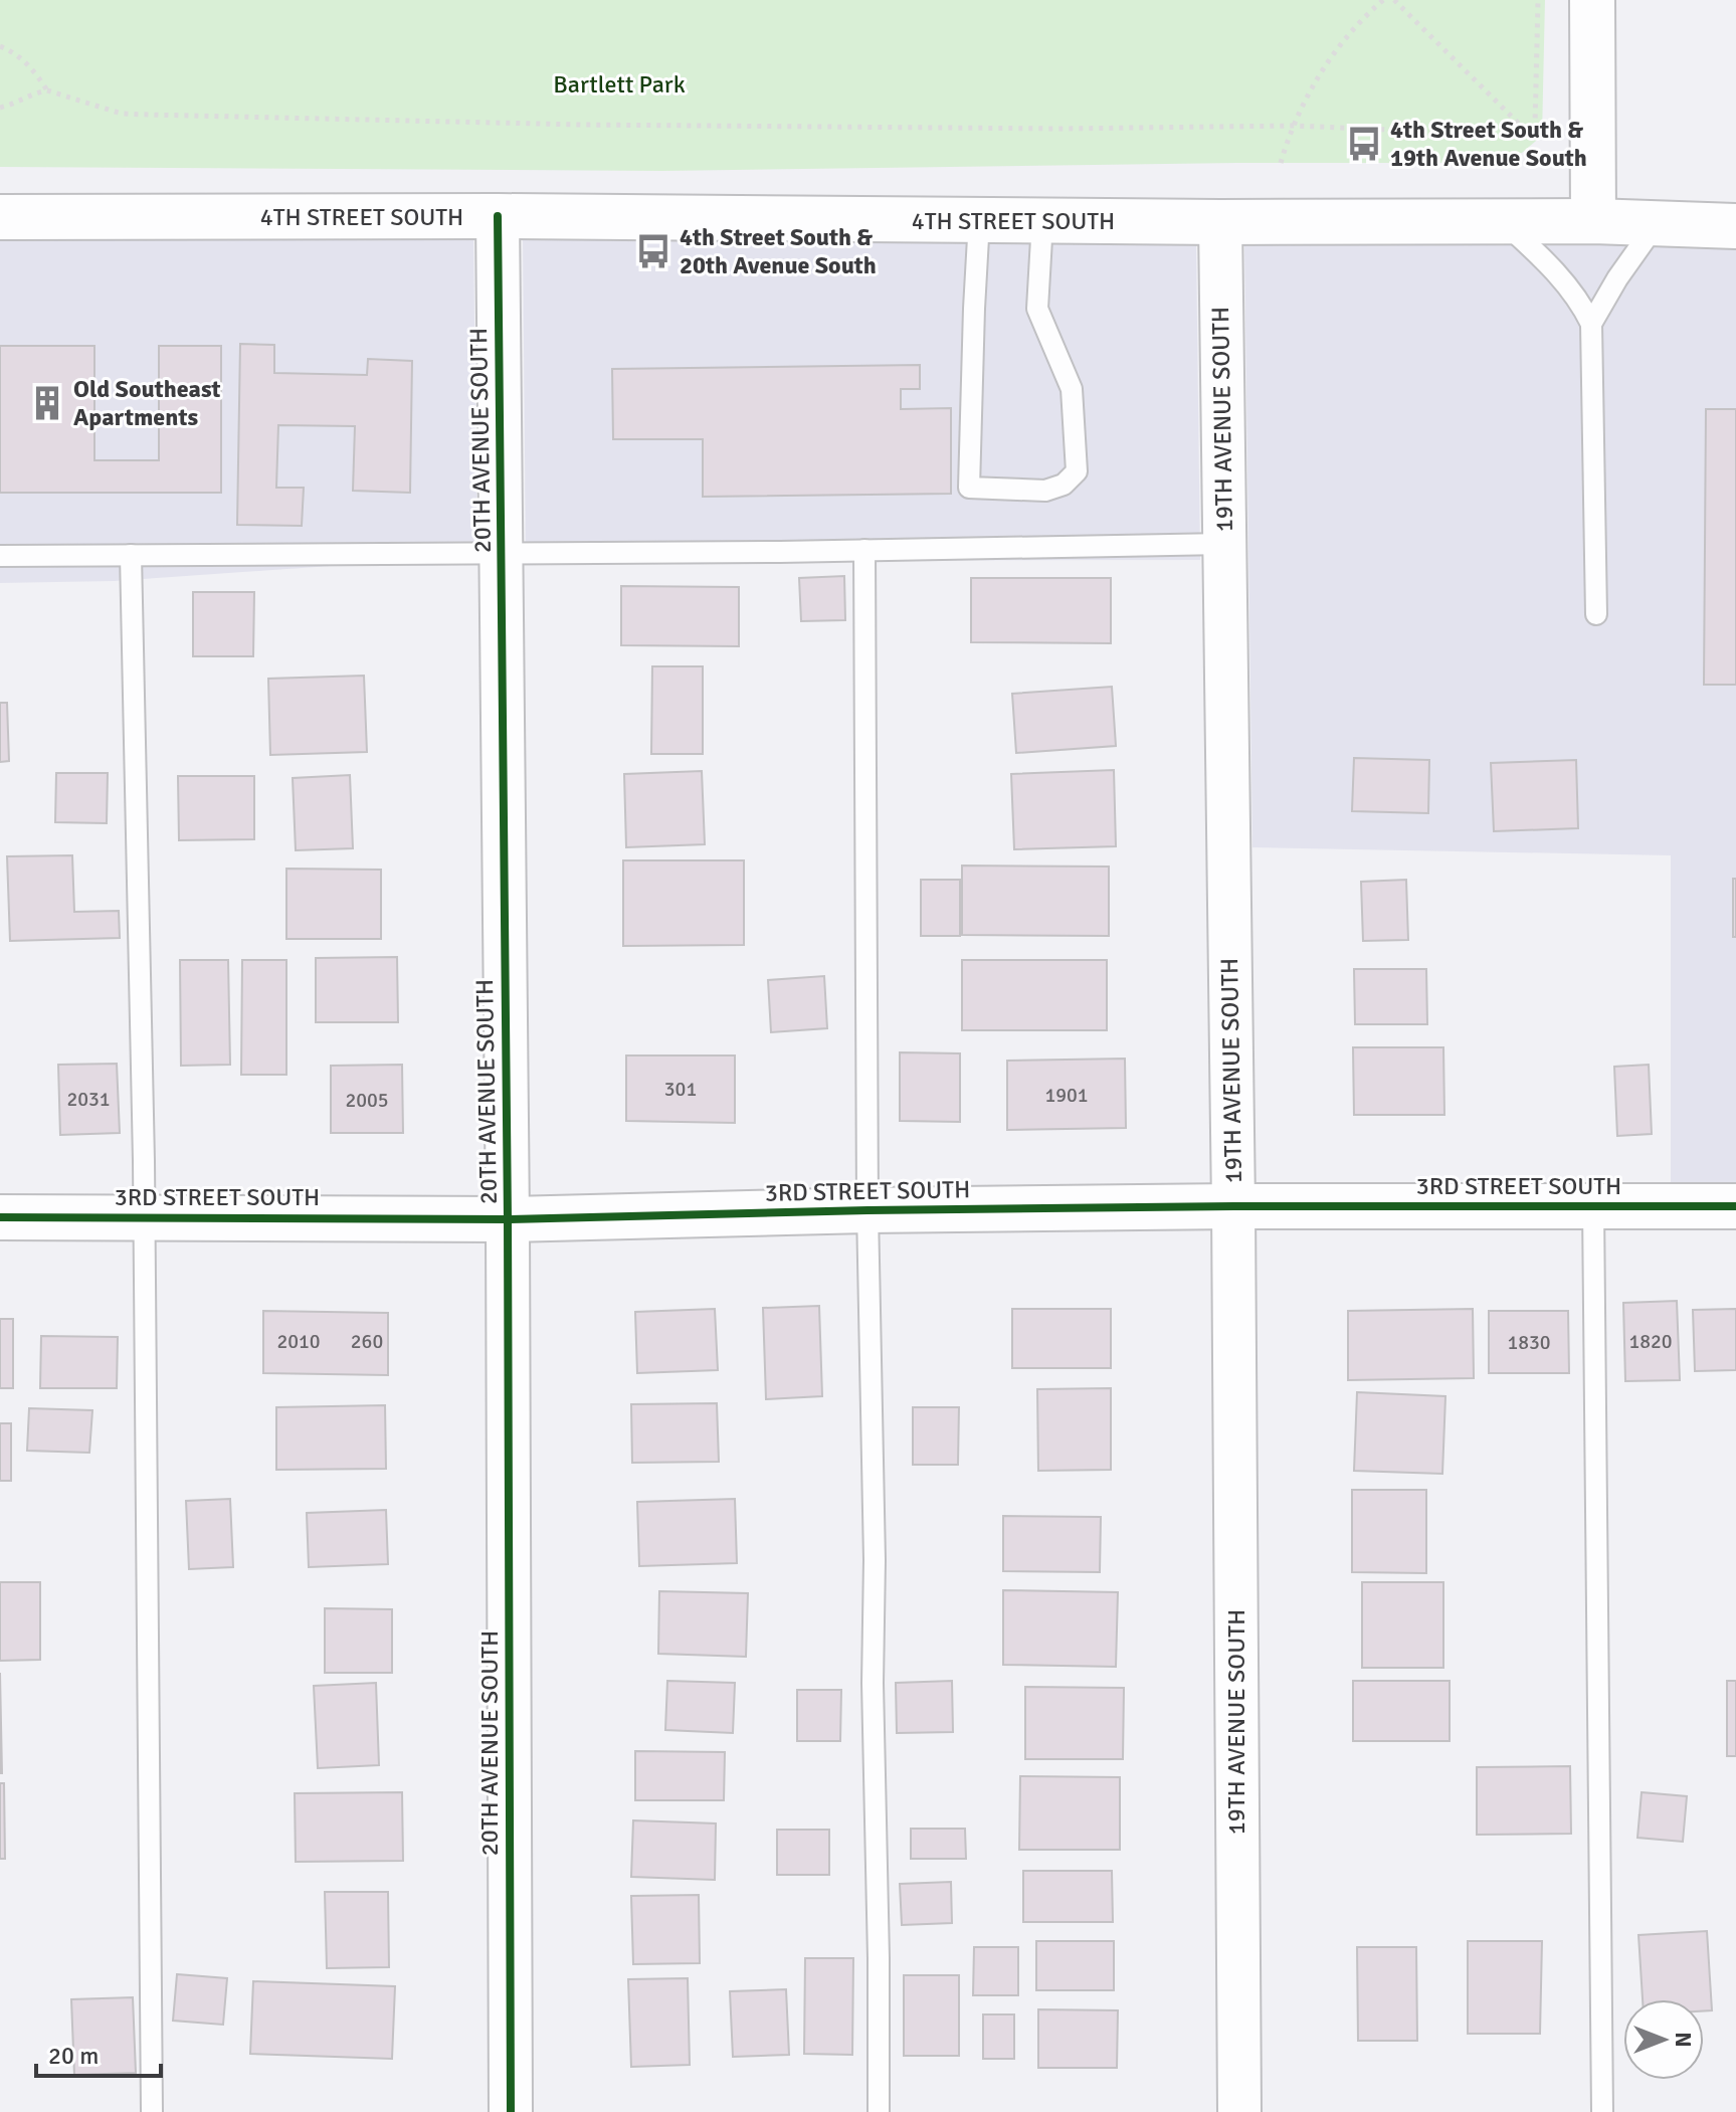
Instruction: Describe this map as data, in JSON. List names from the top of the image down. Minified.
{"streets":{"street":["4TH STREET SOUTH","19TH AVENUE SOUTH","20TH AVENUE SOUTH","3RD STREET SOUTH"]},"crossings":[["4TH STREET SOUTH","19TH AVENUE SOUTH"],["4TH STREET SOUTH","20TH AVENUE SOUTH"],["19TH AVENUE SOUTH","3RD STREET SOUTH"],["20TH AVENUE SOUTH","3RD STREET SOUTH"]],"parks":["Bartlett Park"],"places":{"bus stop":["4th Street South & 19th Avenue South","4th Street South & 20th Avenue South"],"building":["Old Southeast Apartments"]},"house_numbers":["301","1901","2031","2005","2010","260","1820","1830"],"scale_bar":"20 m","north":"right"}
